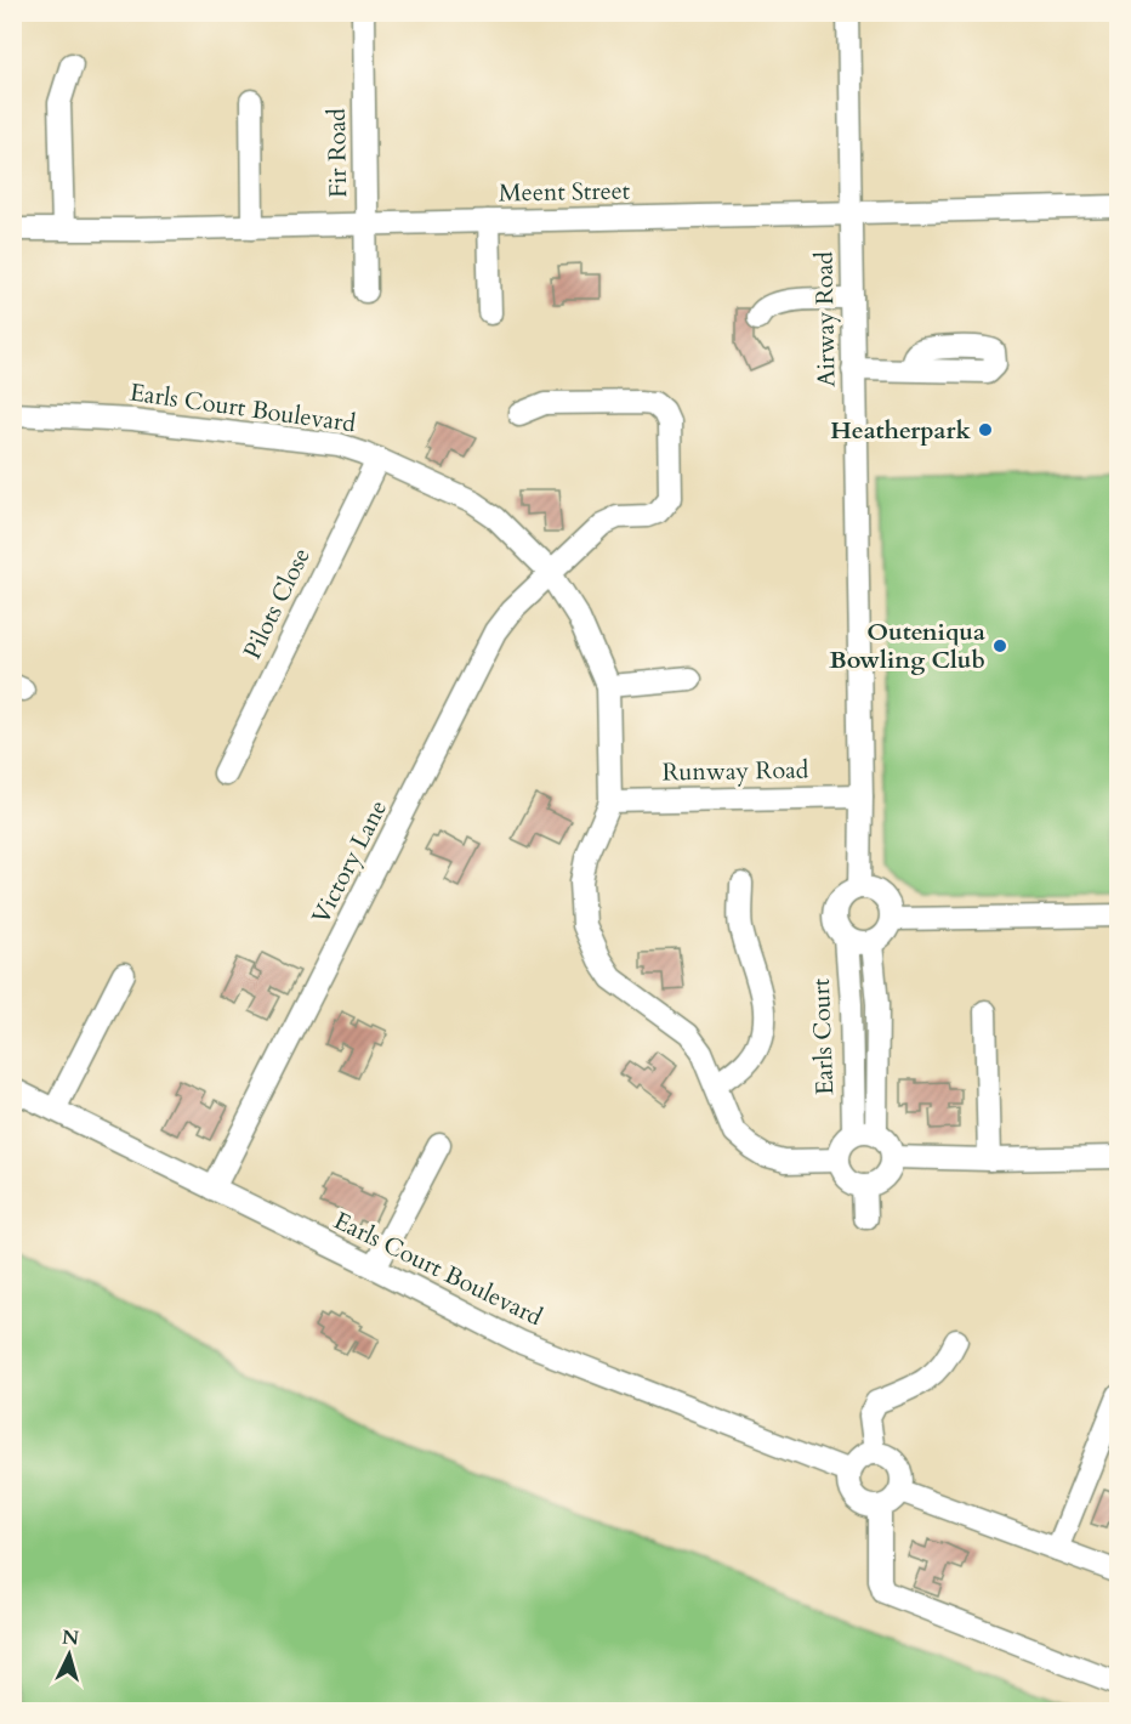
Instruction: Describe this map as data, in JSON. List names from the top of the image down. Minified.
{"streets":{"street":["Fir Road","Meent Street","Airway Road","Earls Court Boulevard","Pilots Close","Runway Road","Victory Lane","Earls Court"]},"crossings":[["Fir Road","Meent Street"],["Meent Street","Airway Road"],["Airway Road","Runway Road"],["Airway Road","Earls Court"],["Earls Court Boulevard","Pilots Close"],["Earls Court Boulevard","Runway Road"],["Earls Court Boulevard","Victory Lane"],["Earls Court Boulevard","Earls Court"]],"places":["Heatherpark","Outeniqua Bowling Club"],"north":"top"}
